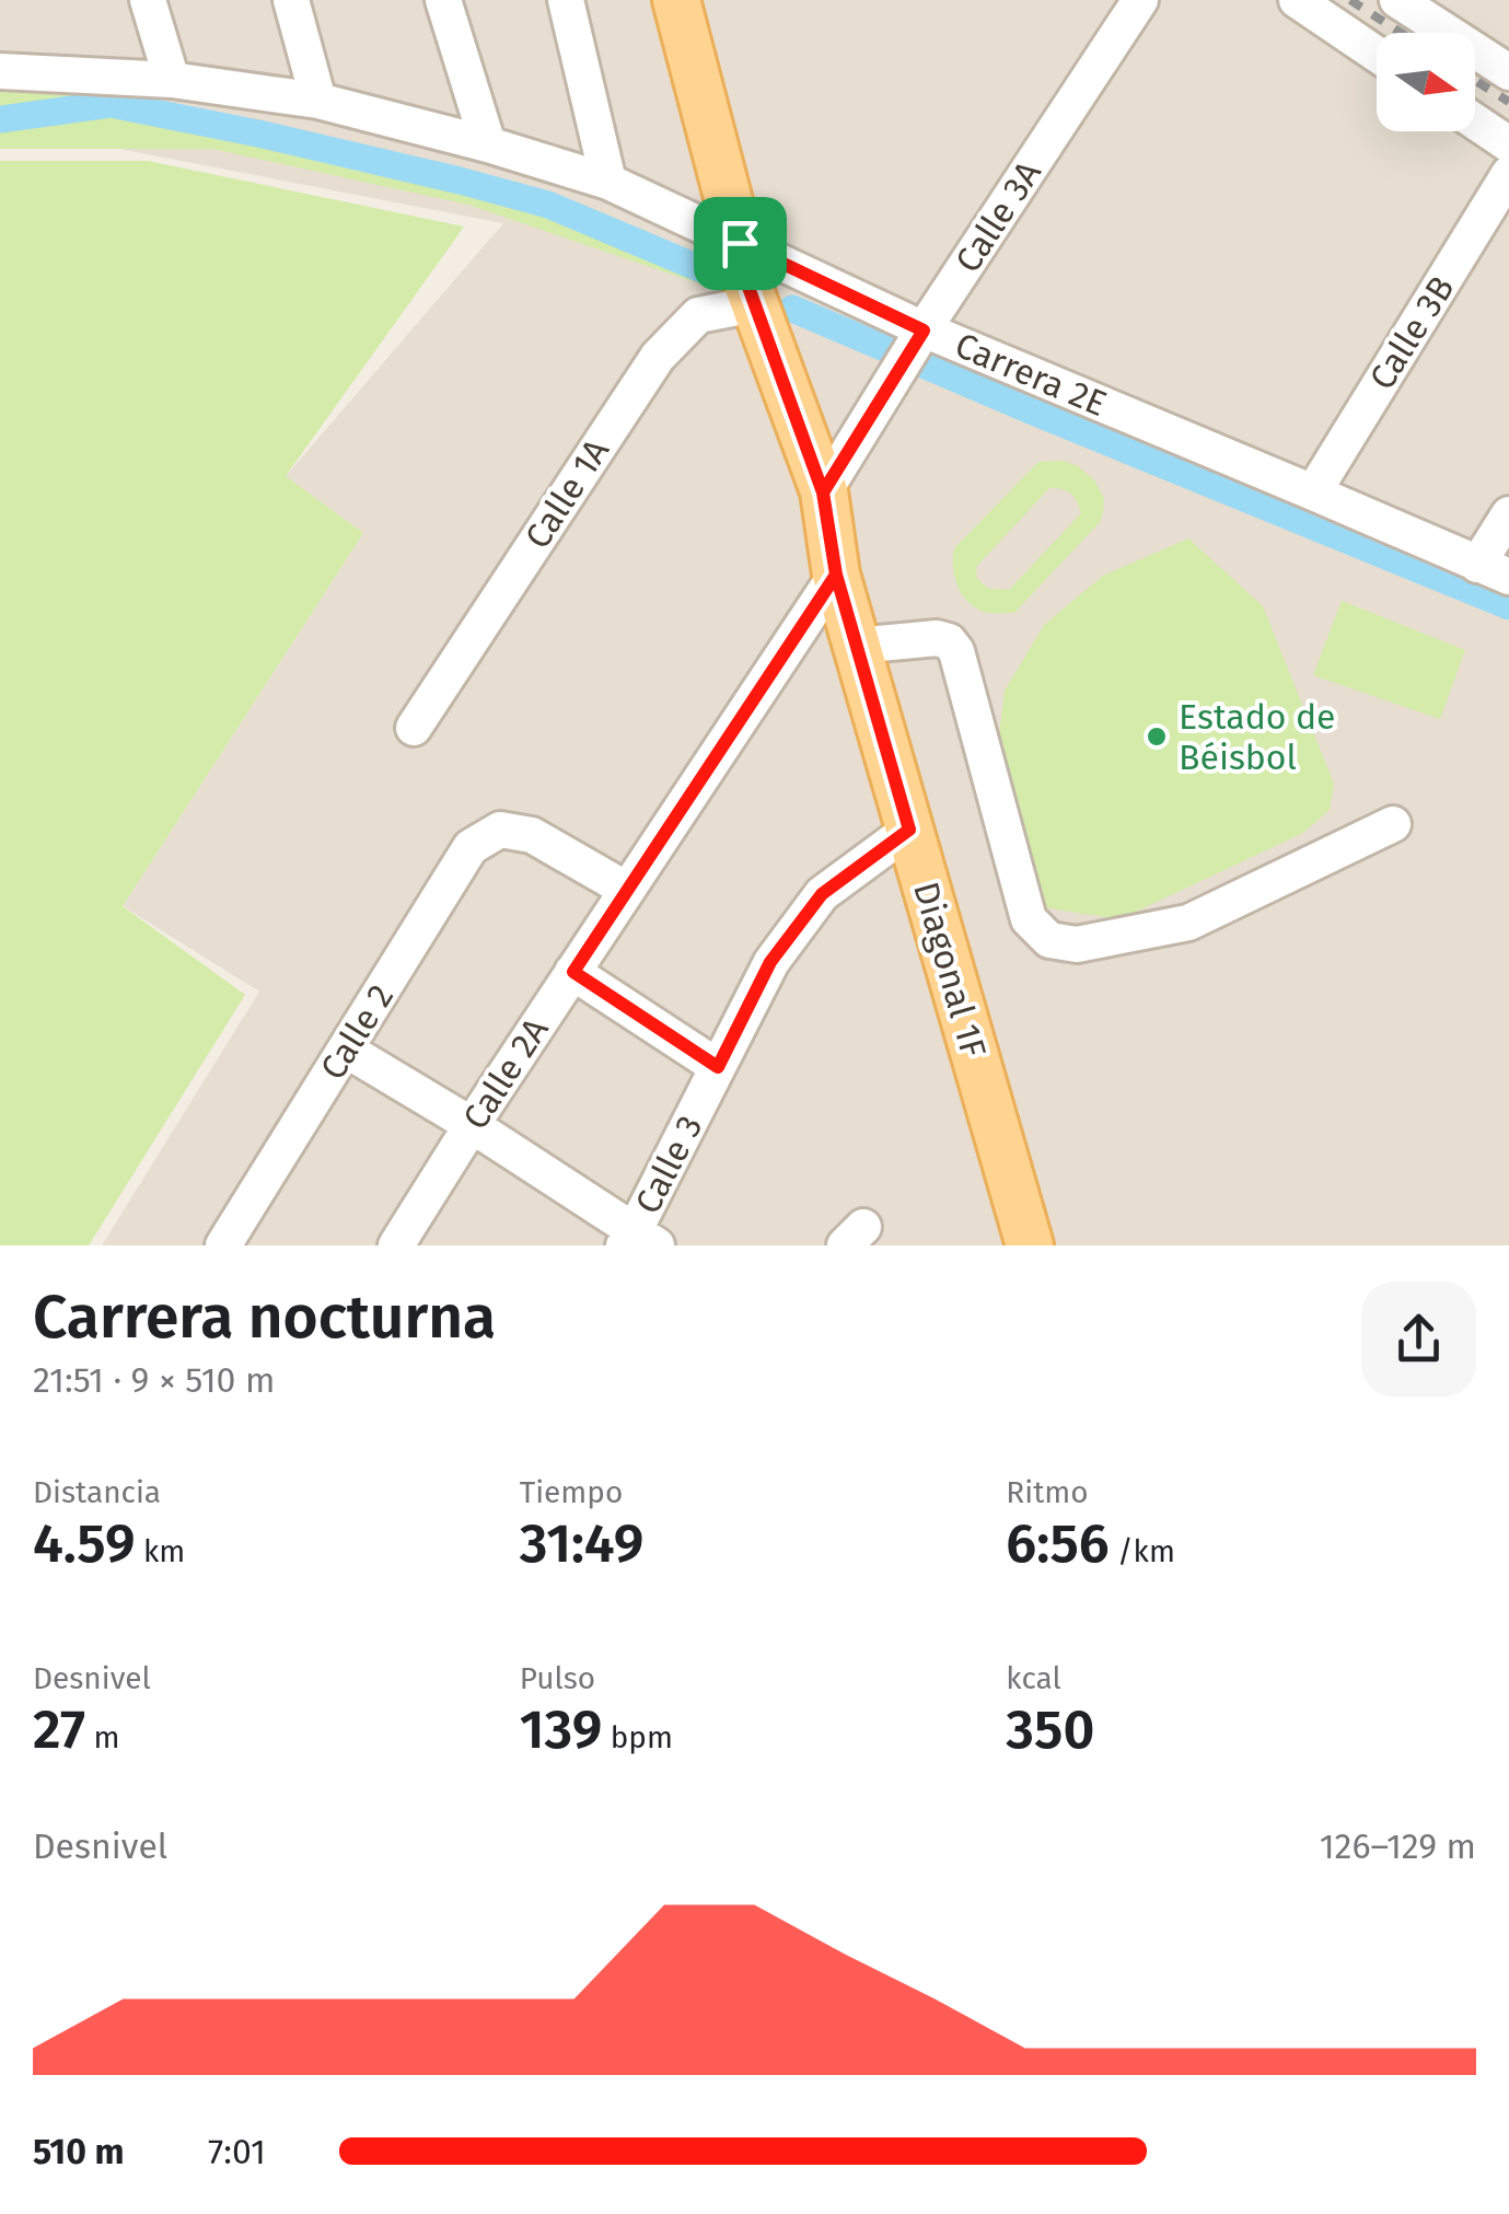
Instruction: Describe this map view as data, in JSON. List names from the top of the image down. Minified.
{"streets":{"main road":["Diagonal 1F"],"street":["Calle 3A","Calle 3B","Carrera 2E","Calle 1A","Calle 2","Calle 2A","Calle 3"]},"crossings":[["Calle 3A","Carrera 2E"],["Calle 3A","Diagonal 1F"],["Calle 3B","Carrera 2E"],["Carrera 2E","Calle 1A"],["Carrera 2E","Diagonal 1F"],["Calle 1A","Diagonal 1F"],["Diagonal 1F","Calle 2A"],["Diagonal 1F","Calle 3"],["Calle 2","Calle 2A"]],"places":["Estado de Béisbol"],"north":"right","page":{"heading":["Carrera nocturna","21:51 · 9 × 510 m"],"stats":[["Distancia","4.59 km"],["Tiempo","31:49"],["Ritmo","6:56 /km"],["Desnivel","27 m"],["Pulso","139 bpm"],["kcal","350"]],"chart":["Desnivel","126–129 m"],"list":[{"name":"510 m","note":"7:01"}]}}
